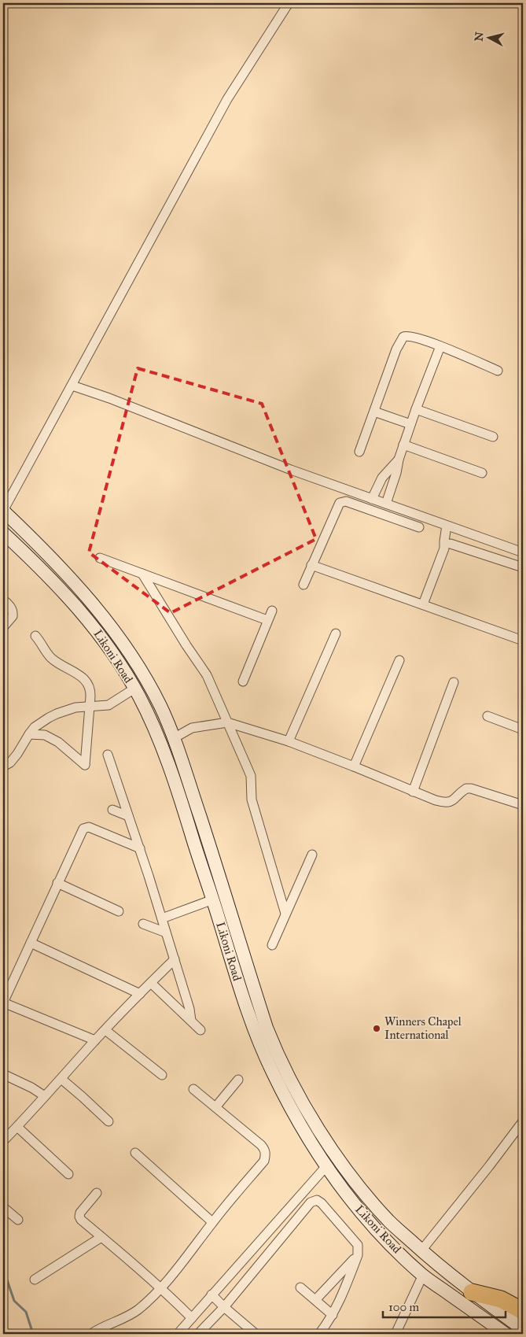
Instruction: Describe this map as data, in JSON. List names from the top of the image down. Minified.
{"streets":{"main road":["Likoni Road"]},"places":["Winners Chapel International"],"scale_bar":"100 m","north":"left"}
